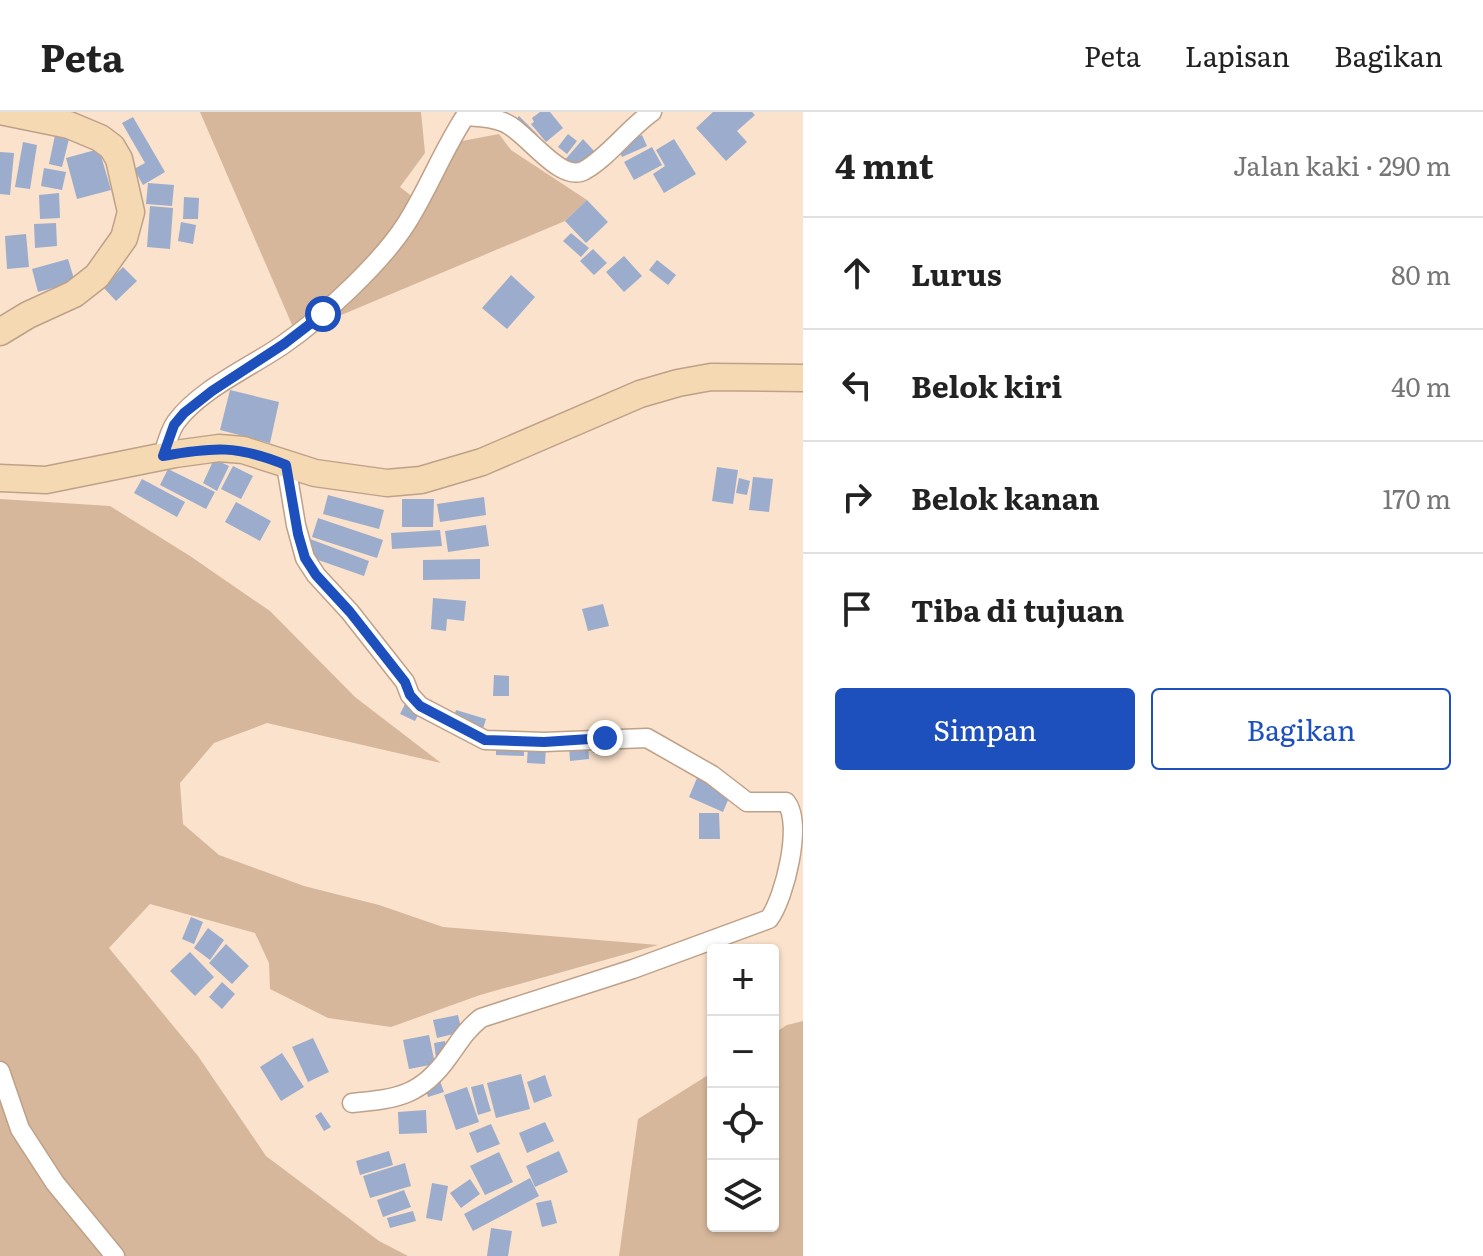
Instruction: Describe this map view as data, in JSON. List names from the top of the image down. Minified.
{"page":{"header":"Peta","nav":["Peta","Lapisan","Bagikan"],"heading":["4 mnt","Jalan kaki · 290 m"],"list":[["Lurus","80 m"],["Belok kiri","40 m"],["Belok kanan","170 m"],"Tiba di tujuan"],"buttons":["Simpan","Bagikan"],"map_buttons":["+","−"]}}
